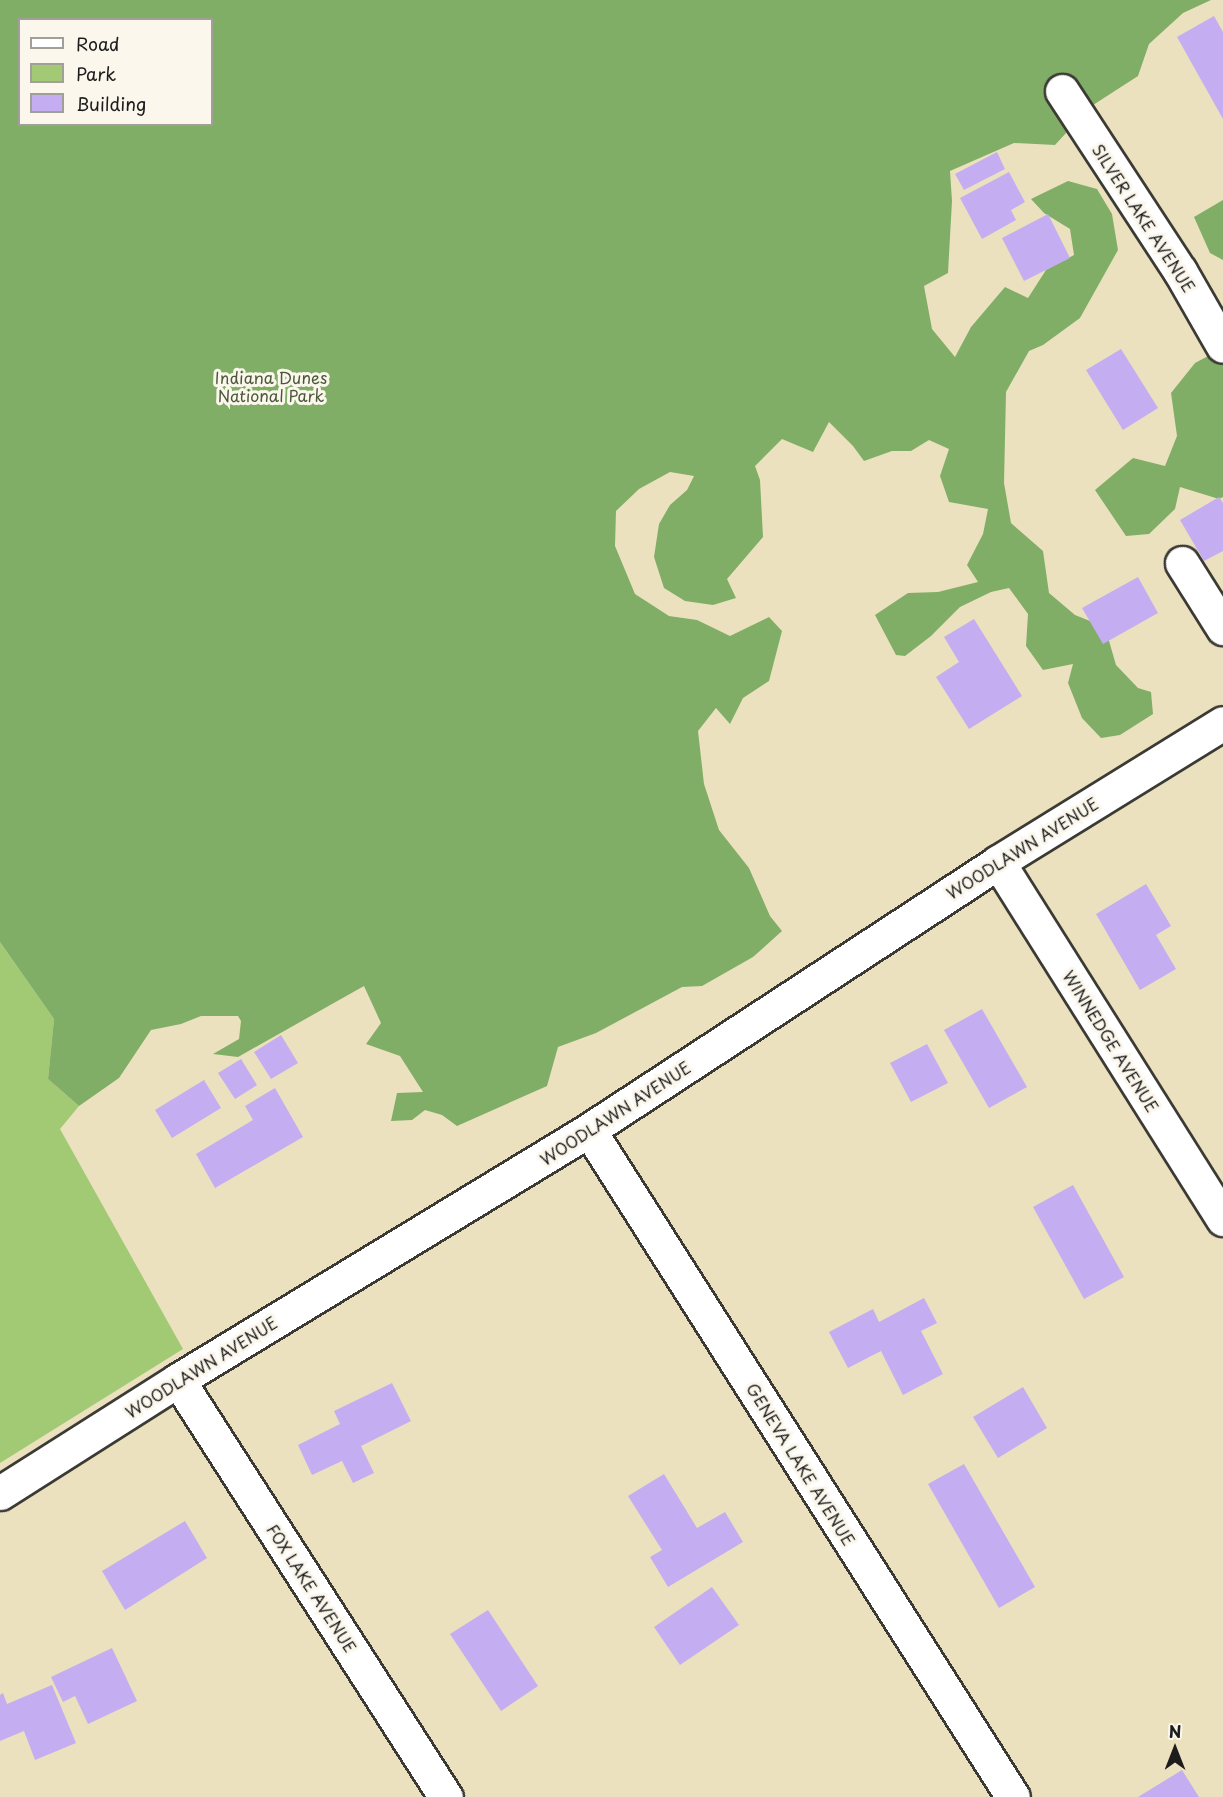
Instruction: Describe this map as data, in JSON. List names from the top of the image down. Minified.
{"streets":{"street":["SILVER LAKE AVENUE","WOODLAWN AVENUE","WINNEDGE AVENUE","GENEVA LAKE AVENUE","FOX LAKE AVENUE"]},"crossings":[["WOODLAWN AVENUE","WINNEDGE AVENUE"],["WOODLAWN AVENUE","GENEVA LAKE AVENUE"],["WOODLAWN AVENUE","FOX LAKE AVENUE"]],"parks":["Indiana Dunes National Park"],"legend":["Road","Park","Building"],"north":"top"}
